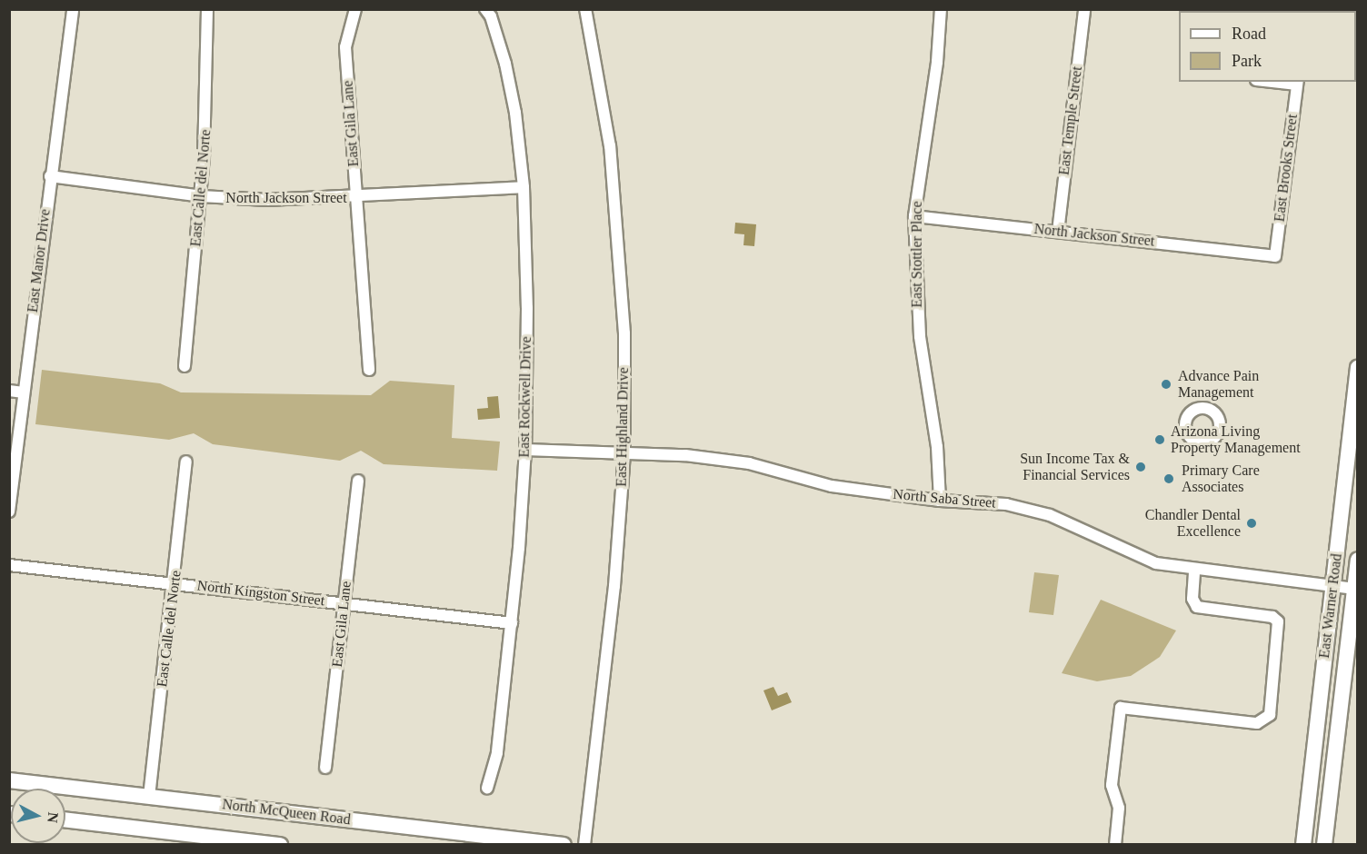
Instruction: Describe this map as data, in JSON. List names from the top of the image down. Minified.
{"streets":{"main road":["East Warner Road","North McQueen Road"],"street":["East Temple Street","East Gila Lane","East Brooks Street","East Calle del Norte","North Jackson Street","East Stottler Place","East Manor Drive","East Rockwell Drive","East Highland Drive","North Saba Street","North Kingston Street"]},"crossings":[["East Temple Street","North Jackson Street"],["East Gila Lane","North Jackson Street"],["East Gila Lane","North Kingston Street"],["East Brooks Street","North Jackson Street"],["East Calle del Norte","North Jackson Street"],["East Calle del Norte","North Kingston Street"],["East Calle del Norte","North McQueen Road"],["North Jackson Street","East Stottler Place"],["North Jackson Street","East Manor Drive"],["North Jackson Street","East Rockwell Drive"],["East Stottler Place","North Saba Street"],["East Rockwell Drive","North Saba Street"],["East Rockwell Drive","North Kingston Street"],["East Highland Drive","North Saba Street"],["North Saba Street","East Warner Road"]],"places":["Advance Pain Management","Arizona Living Property Management","Sun Income Tax & Financial Services","Primary Care Associates","Chandler Dental Excellence"],"legend":["Road","Park"],"north":"right"}
